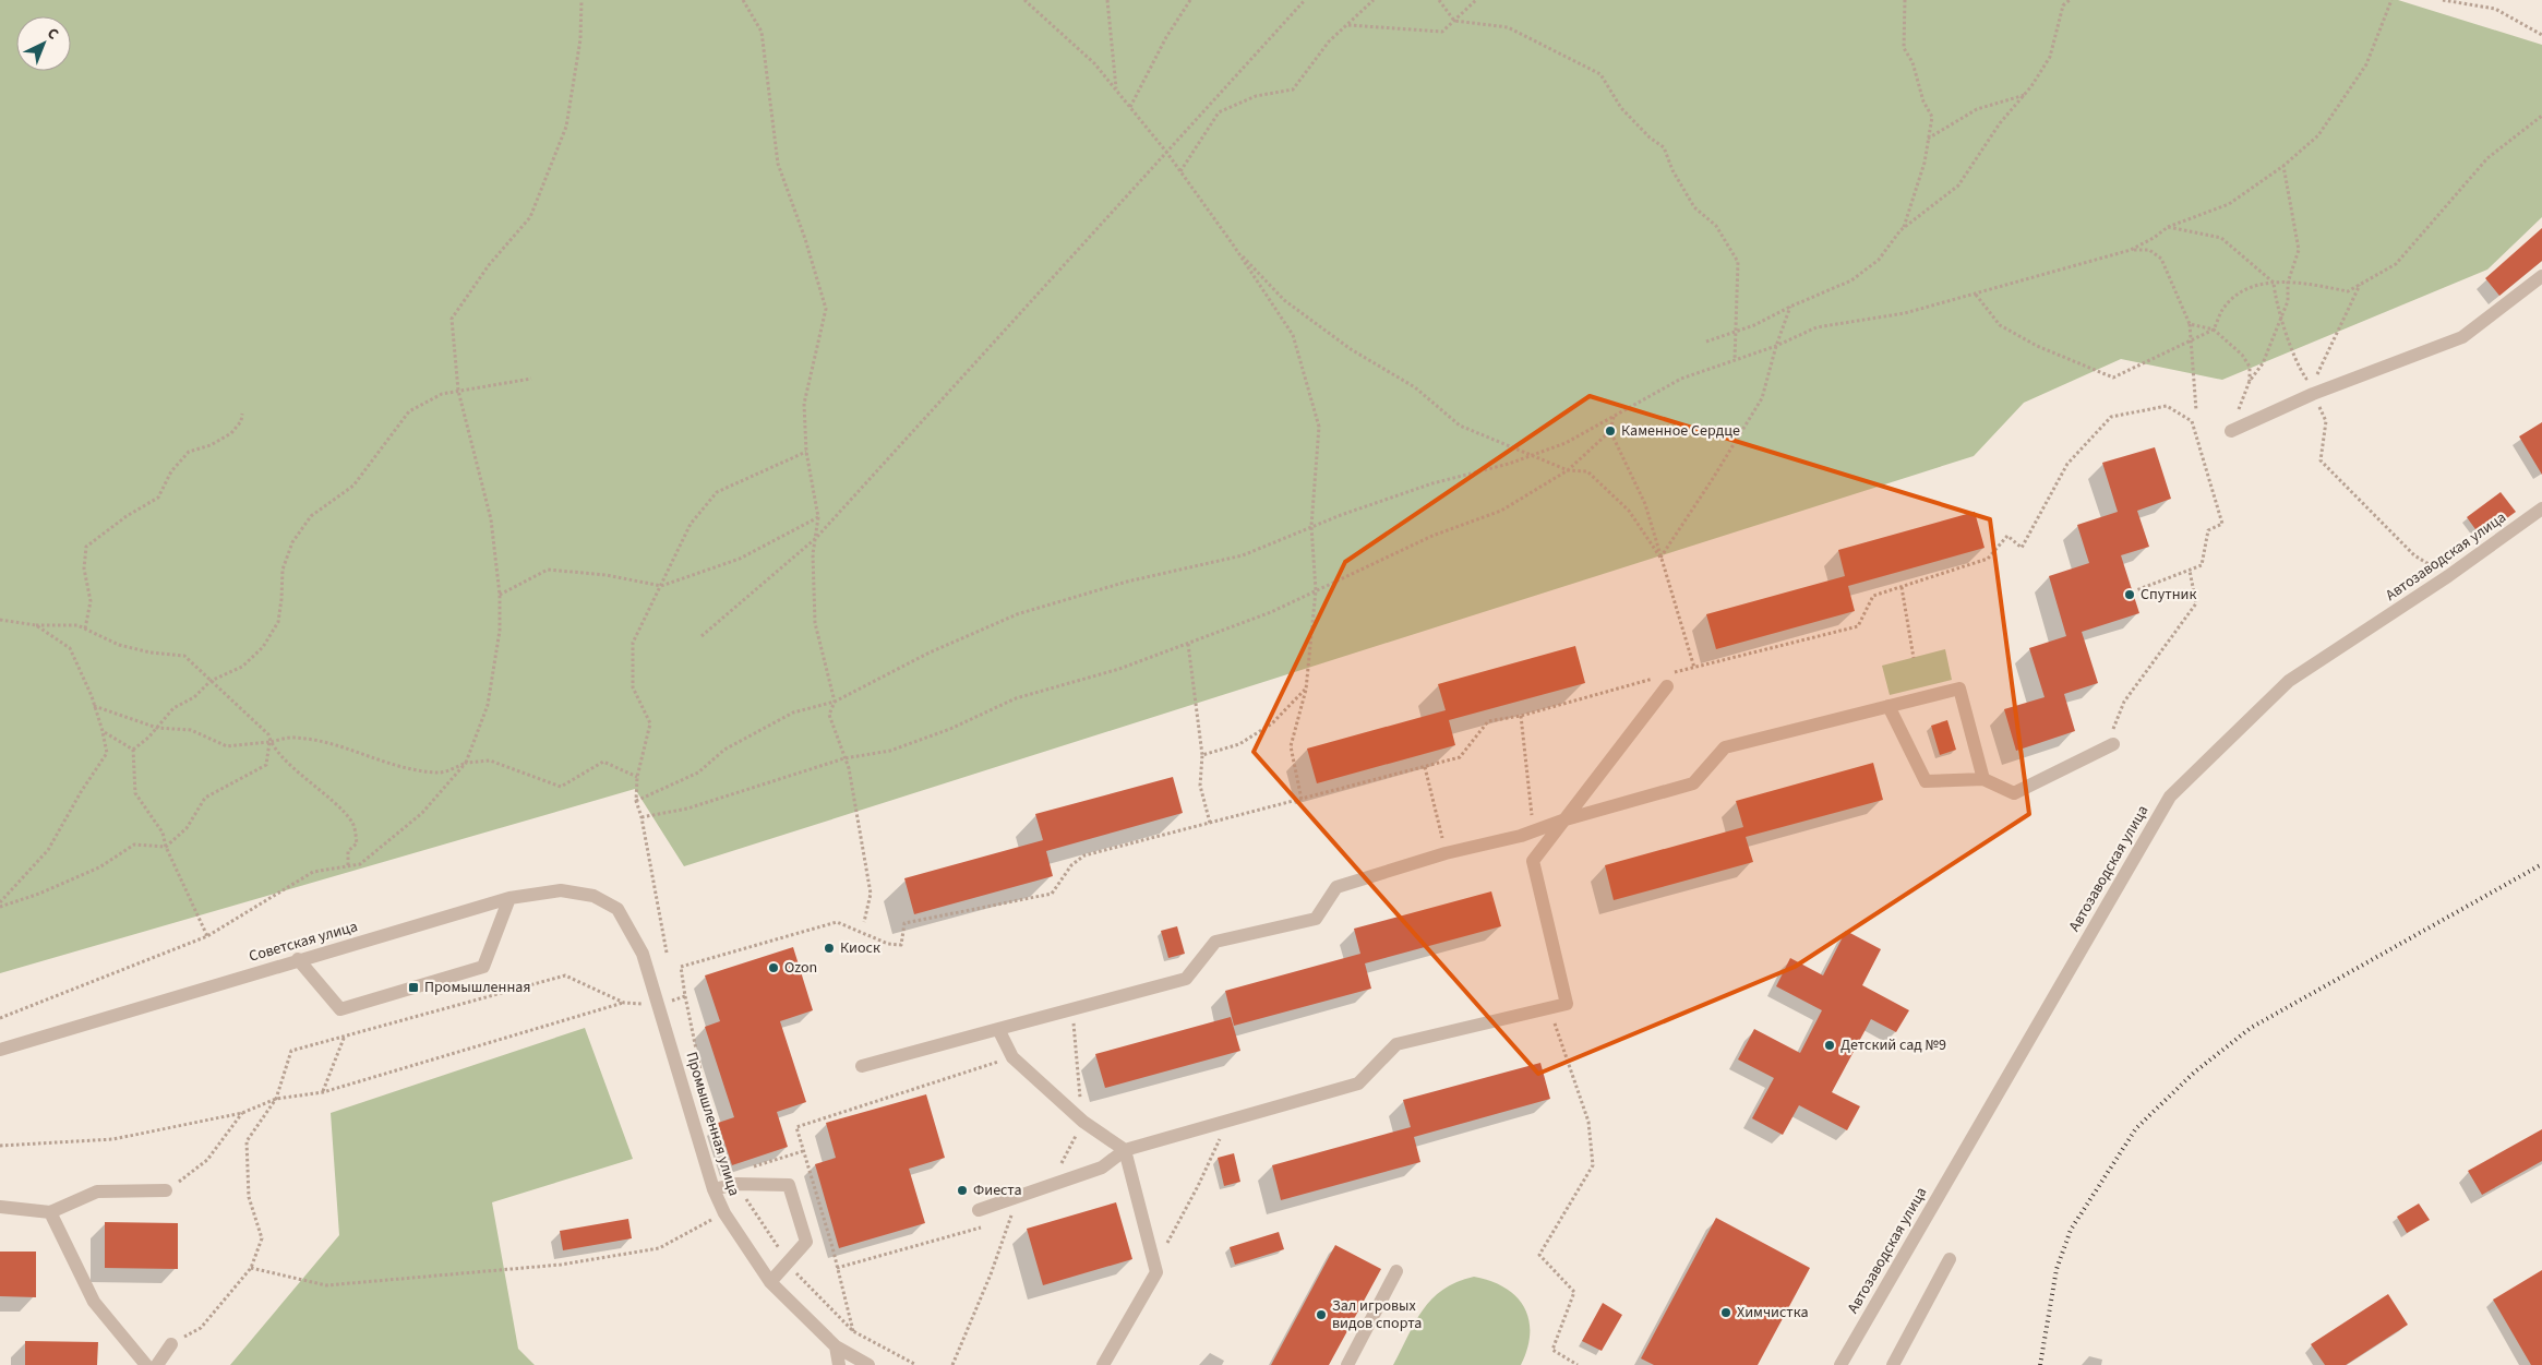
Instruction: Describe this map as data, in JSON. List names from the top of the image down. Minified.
{"streets":{"street":["Автозаводская улица","Советская улица","Промышленная улица"]},"crossings":[["Советская улица","Промышленная улица"]],"places":{"other":["Каменное Сердце","Спутник","Киоск","Ozon","Детский сад №9","Фиеста","Химчистка","Зал игровых видов спорта"],"transit":["Промышленная"]},"north":"top right"}
